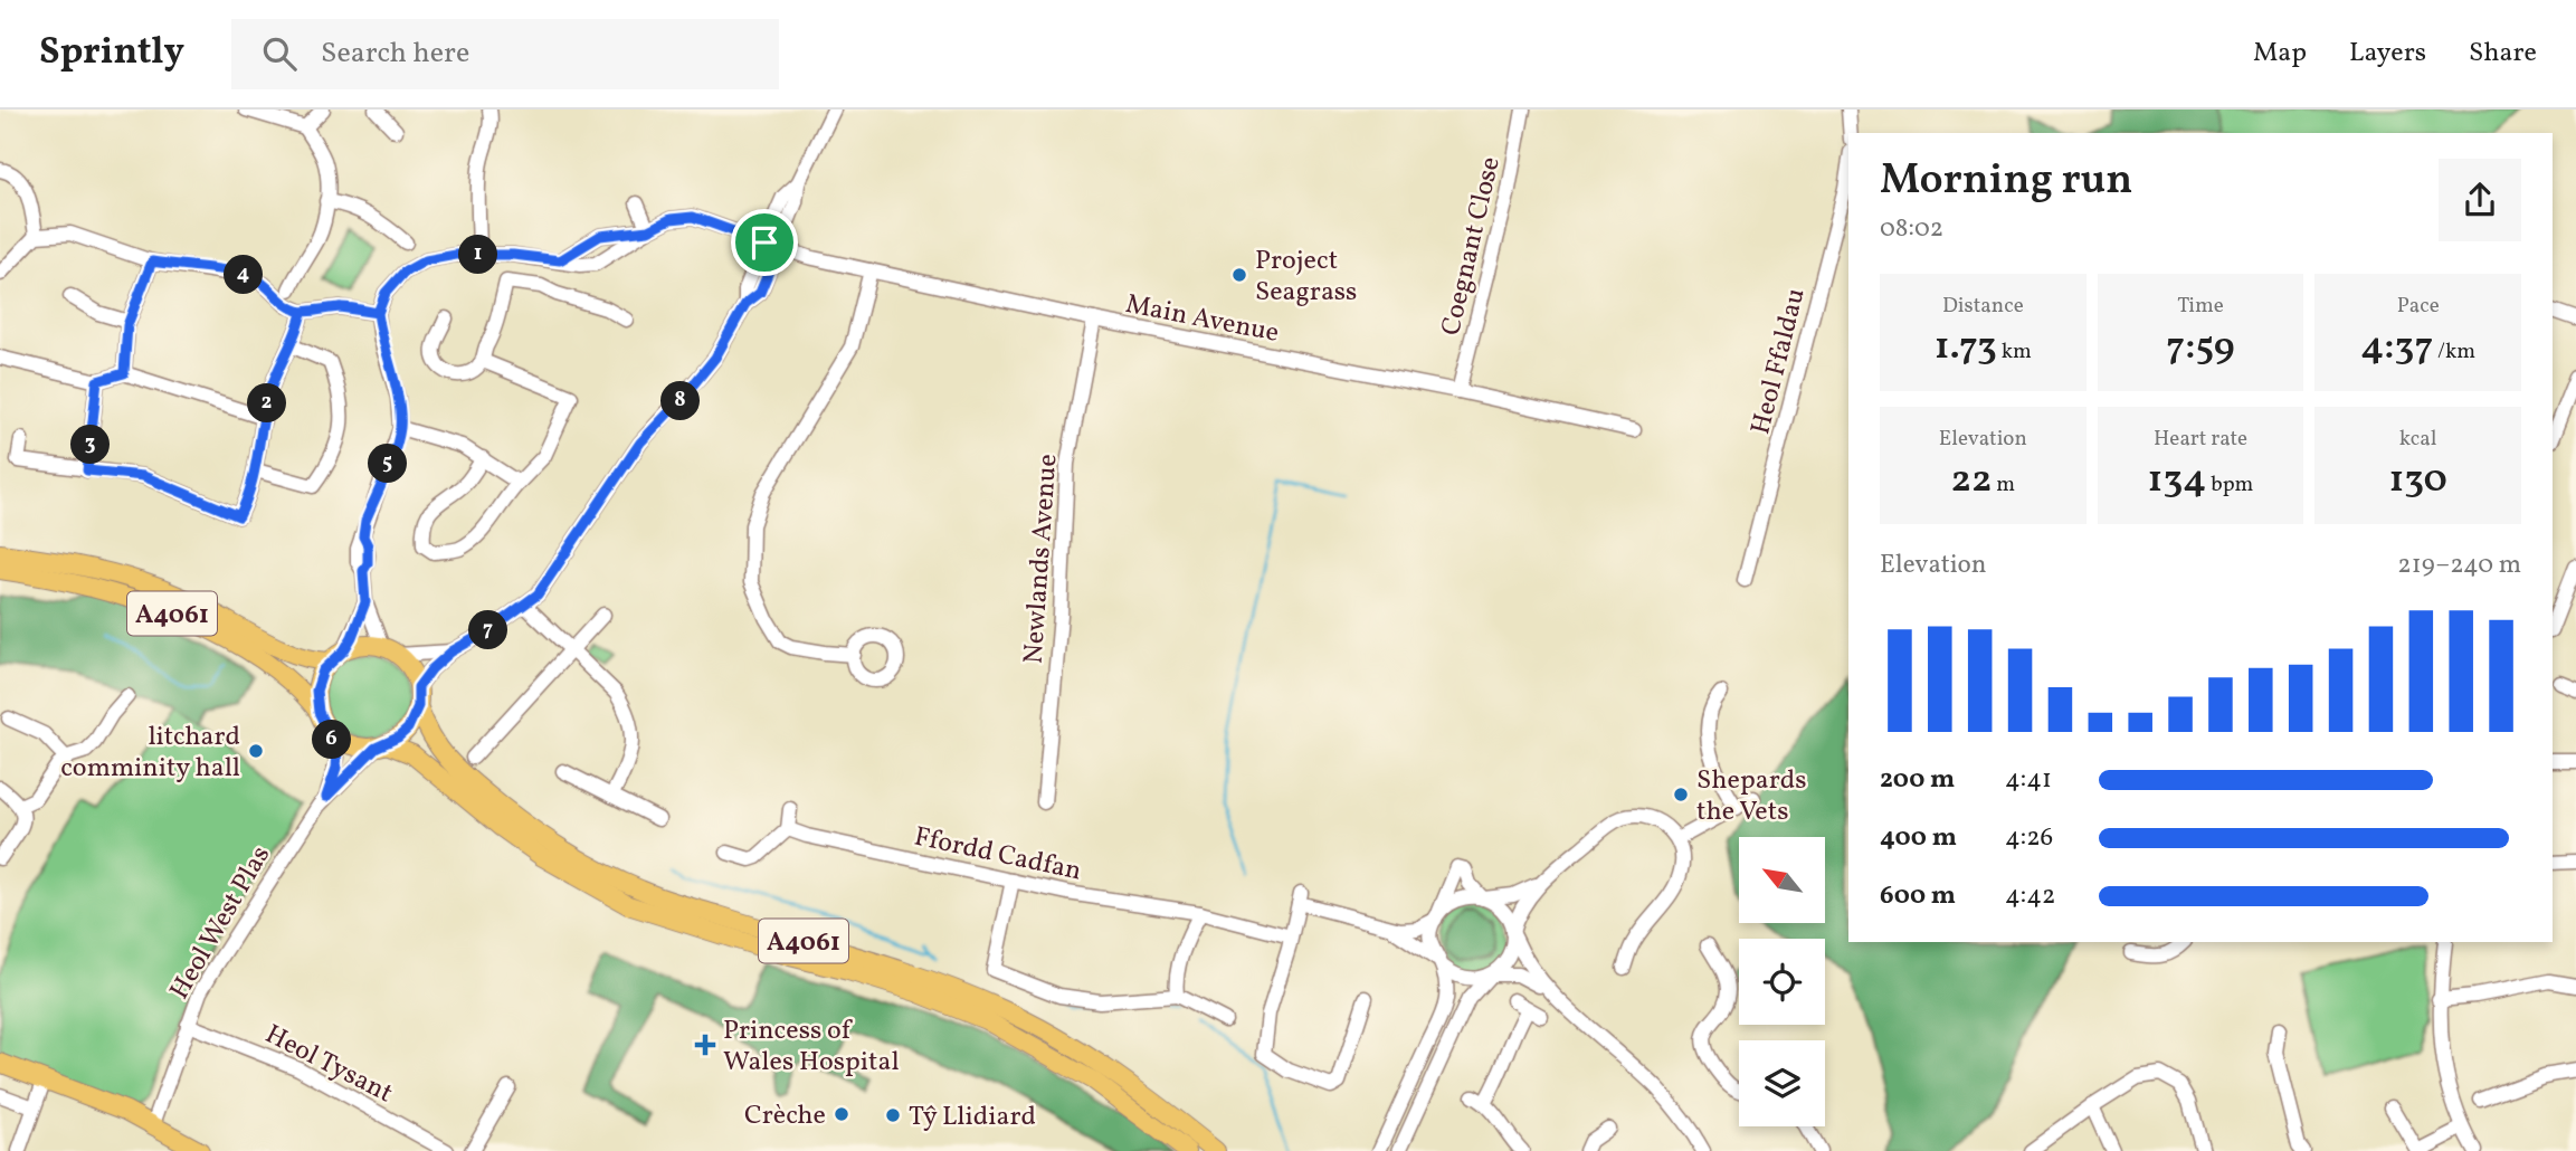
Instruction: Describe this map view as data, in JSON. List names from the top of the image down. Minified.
{"streets":{"main road":["A4061"],"street":["Coegnant Close","Main Avenue","Heol Ffaldau","Newlands Avenue","Ffordd Cadfan","Heol West Plas","Heol Tysant"]},"crossings":[["Coegnant Close","Main Avenue"],["Main Avenue","Newlands Avenue"],["A4061","Heol West Plas"],["Heol West Plas","Heol Tysant"]],"places":{"other":["Project Seagrass","litchard comminity hall","Shepards the Vets","Crèche","Tŷ Llidiard"],"health":["Princess of Wales Hospital"]},"north":"top left","page":{"header":"Sprintly","search":"Search here","nav":["Map","Layers","Share"],"heading":["Morning run","08:02"],"pins":["1","4","8","2","3","5","7","6"],"stats":[["Distance","1.73 km"],["Time","7:59"],["Pace","4:37 /km"],["Elevation","22 m"],["Heart rate","134 bpm"],["kcal","130"]],"chart":["Elevation","219–240 m"],"list":[{"name":"200 m","note":"4:41"},{"name":"400 m","note":"4:26"},{"name":"600 m","note":"4:42"}]}}
